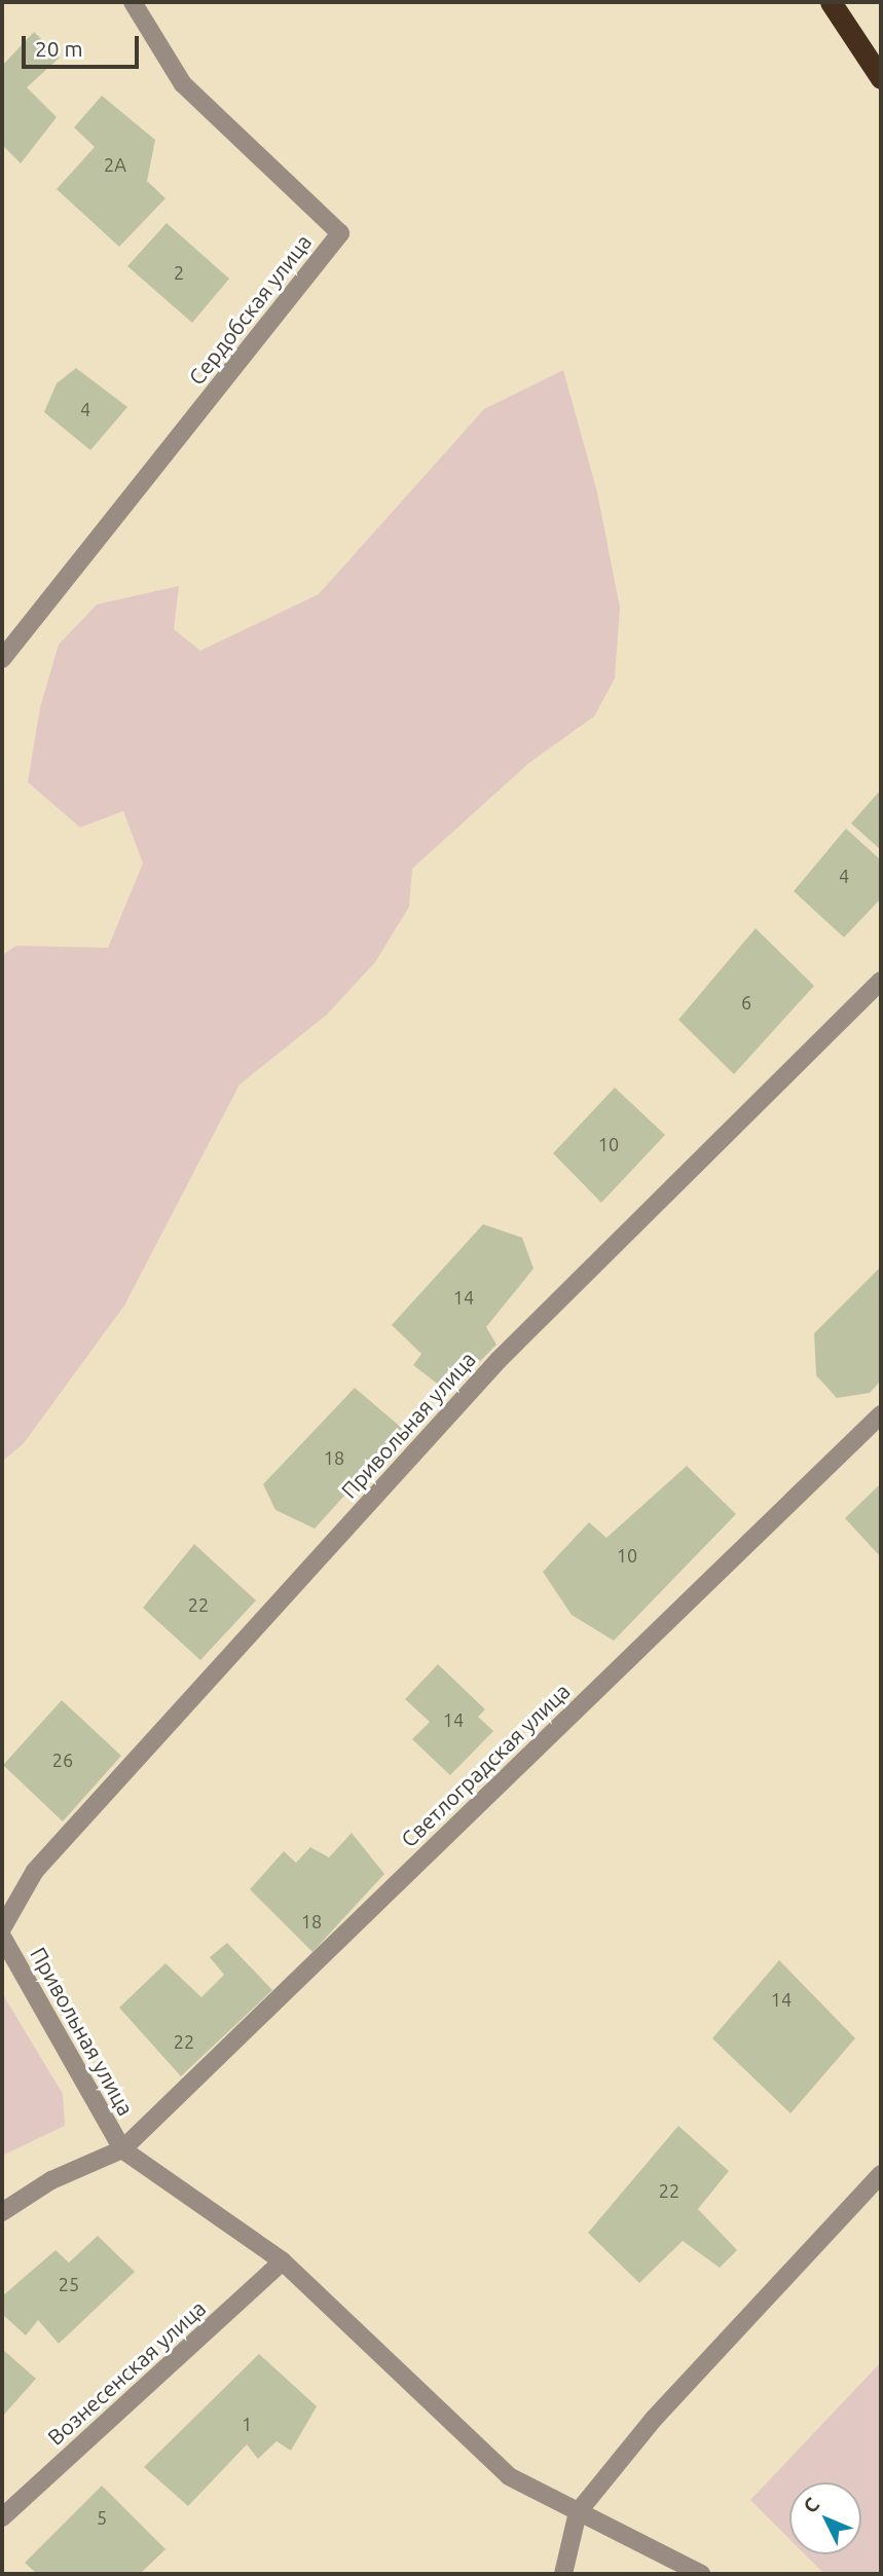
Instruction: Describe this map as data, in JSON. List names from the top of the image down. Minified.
{"streets":{"street":["Сердобская улица","Привольная улица","Светлоградская улица","Вознесенская улица"]},"crossings":[["Привольная улица","Светлоградская улица"]],"house_numbers":["2А","2","4","4","6","10","14","18","10","22","14","26","18","14","22","22","25","1","5"],"scale_bar":"20 m","north":"top left"}
